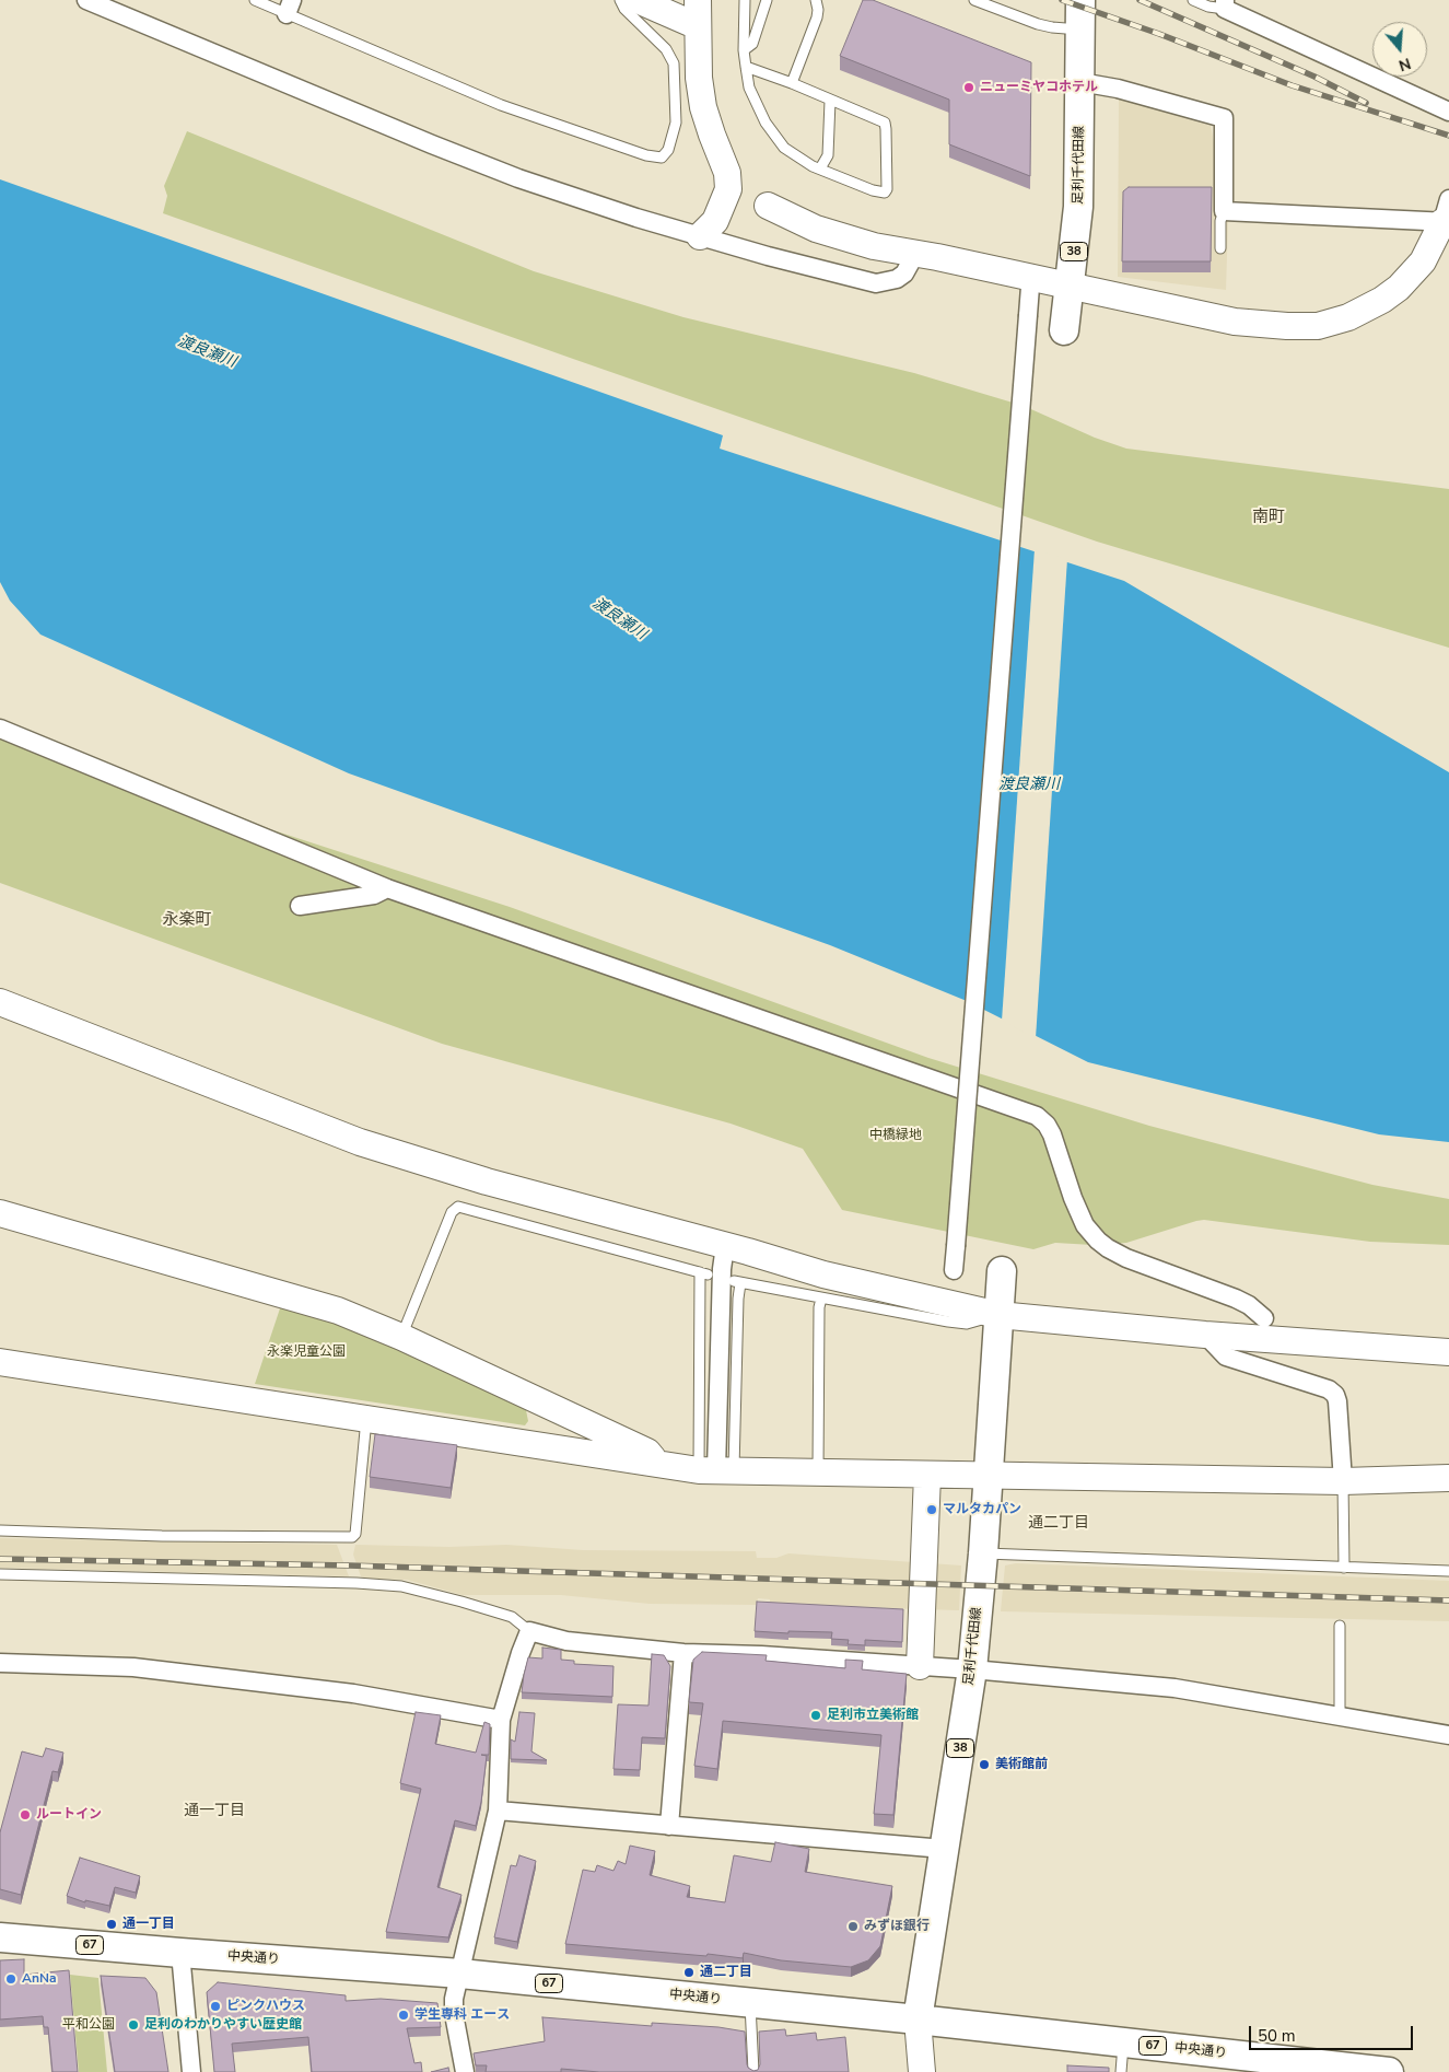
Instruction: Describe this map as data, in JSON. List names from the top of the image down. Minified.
{"streets":{"main road":["足利千代田線","38","67","中央通り"]},"crossings":[["足利千代田線","中央通り"]],"districts":["南町","永楽町","通二丁目","通一丁目"],"water":["渡良瀬川"],"parks":["中橋緑地","永楽児童公園","平和公園"],"places":["ニューミヤコホテル","マルタカパン","足利市立美術館","美術館前","ルートイン","通一丁目","みずほ銀行","通二丁目","AnNa","ピンクハウス","学生専科 エース","足利のわかりやすい歴史館"],"scale_bar":"50 m","north":"bottom"}
